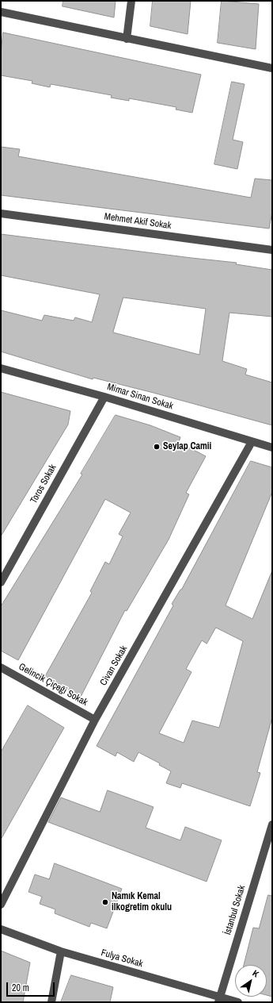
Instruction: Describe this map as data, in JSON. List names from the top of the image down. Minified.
{"streets":{"street":["Mehmet Akif Sokak","Mimar Sinan Sokak","Toros Sokak","Civan Sokak","Gelincik Çiçeği Sokak","İstanbul Sokak","Fulya Sokak"]},"crossings":[["Mimar Sinan Sokak","Toros Sokak"],["Mimar Sinan Sokak","Civan Sokak"],["Civan Sokak","Gelincik Çiçeği Sokak"],["İstanbul Sokak","Fulya Sokak"]],"places":["Seylap Camii","Namık Kemal ilkogretim okulu"],"scale_bar":"20 m","north":"top right"}
